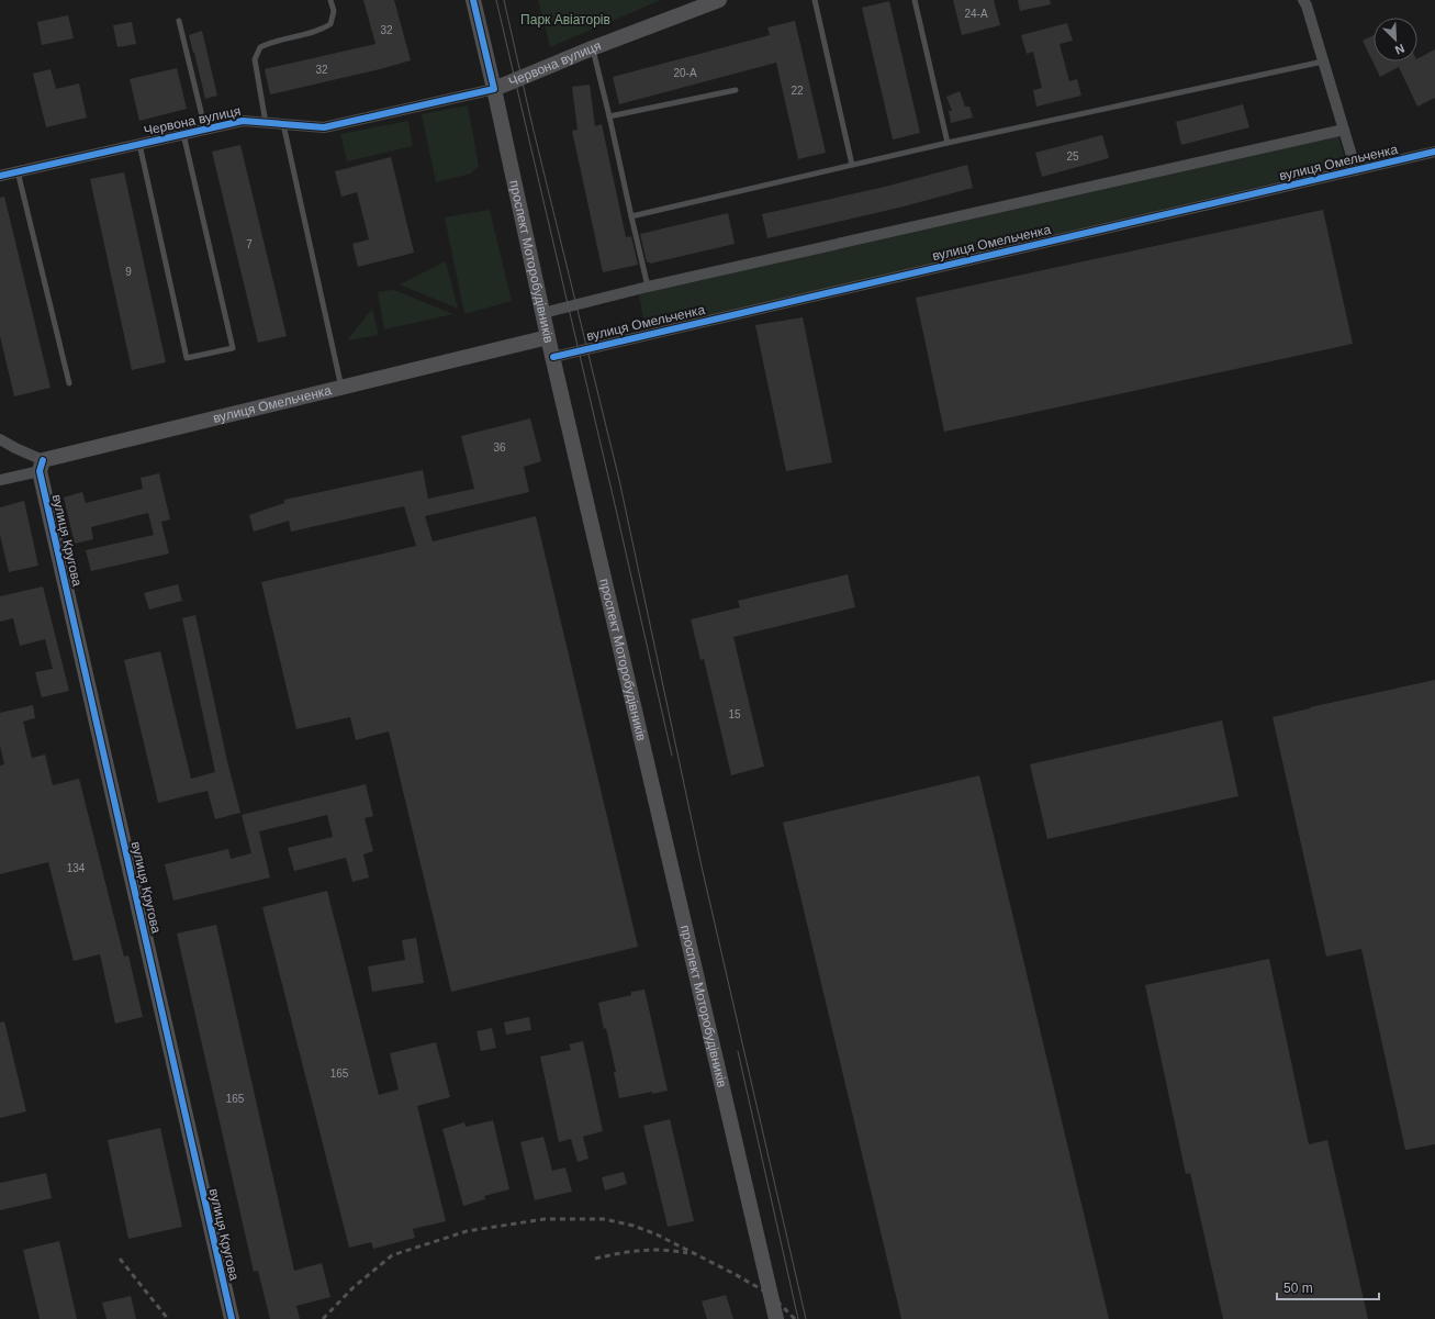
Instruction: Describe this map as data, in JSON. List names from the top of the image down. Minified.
{"streets":{"main road":["Червона вулиця","вулиця Омельченка","проспект Моторобудівників","вулиця Кругова"]},"crossings":[["Червона вулиця","проспект Моторобудівників"],["вулиця Омельченка","проспект Моторобудівників"],["вулиця Омельченка","вулиця Кругова"]],"parks":["Парк Авіаторів"],"house_numbers":["24-А","32","32","20-А","22","25","7","9","36","15","134","165","165"],"scale_bar":"50 m","north":"bottom right"}
